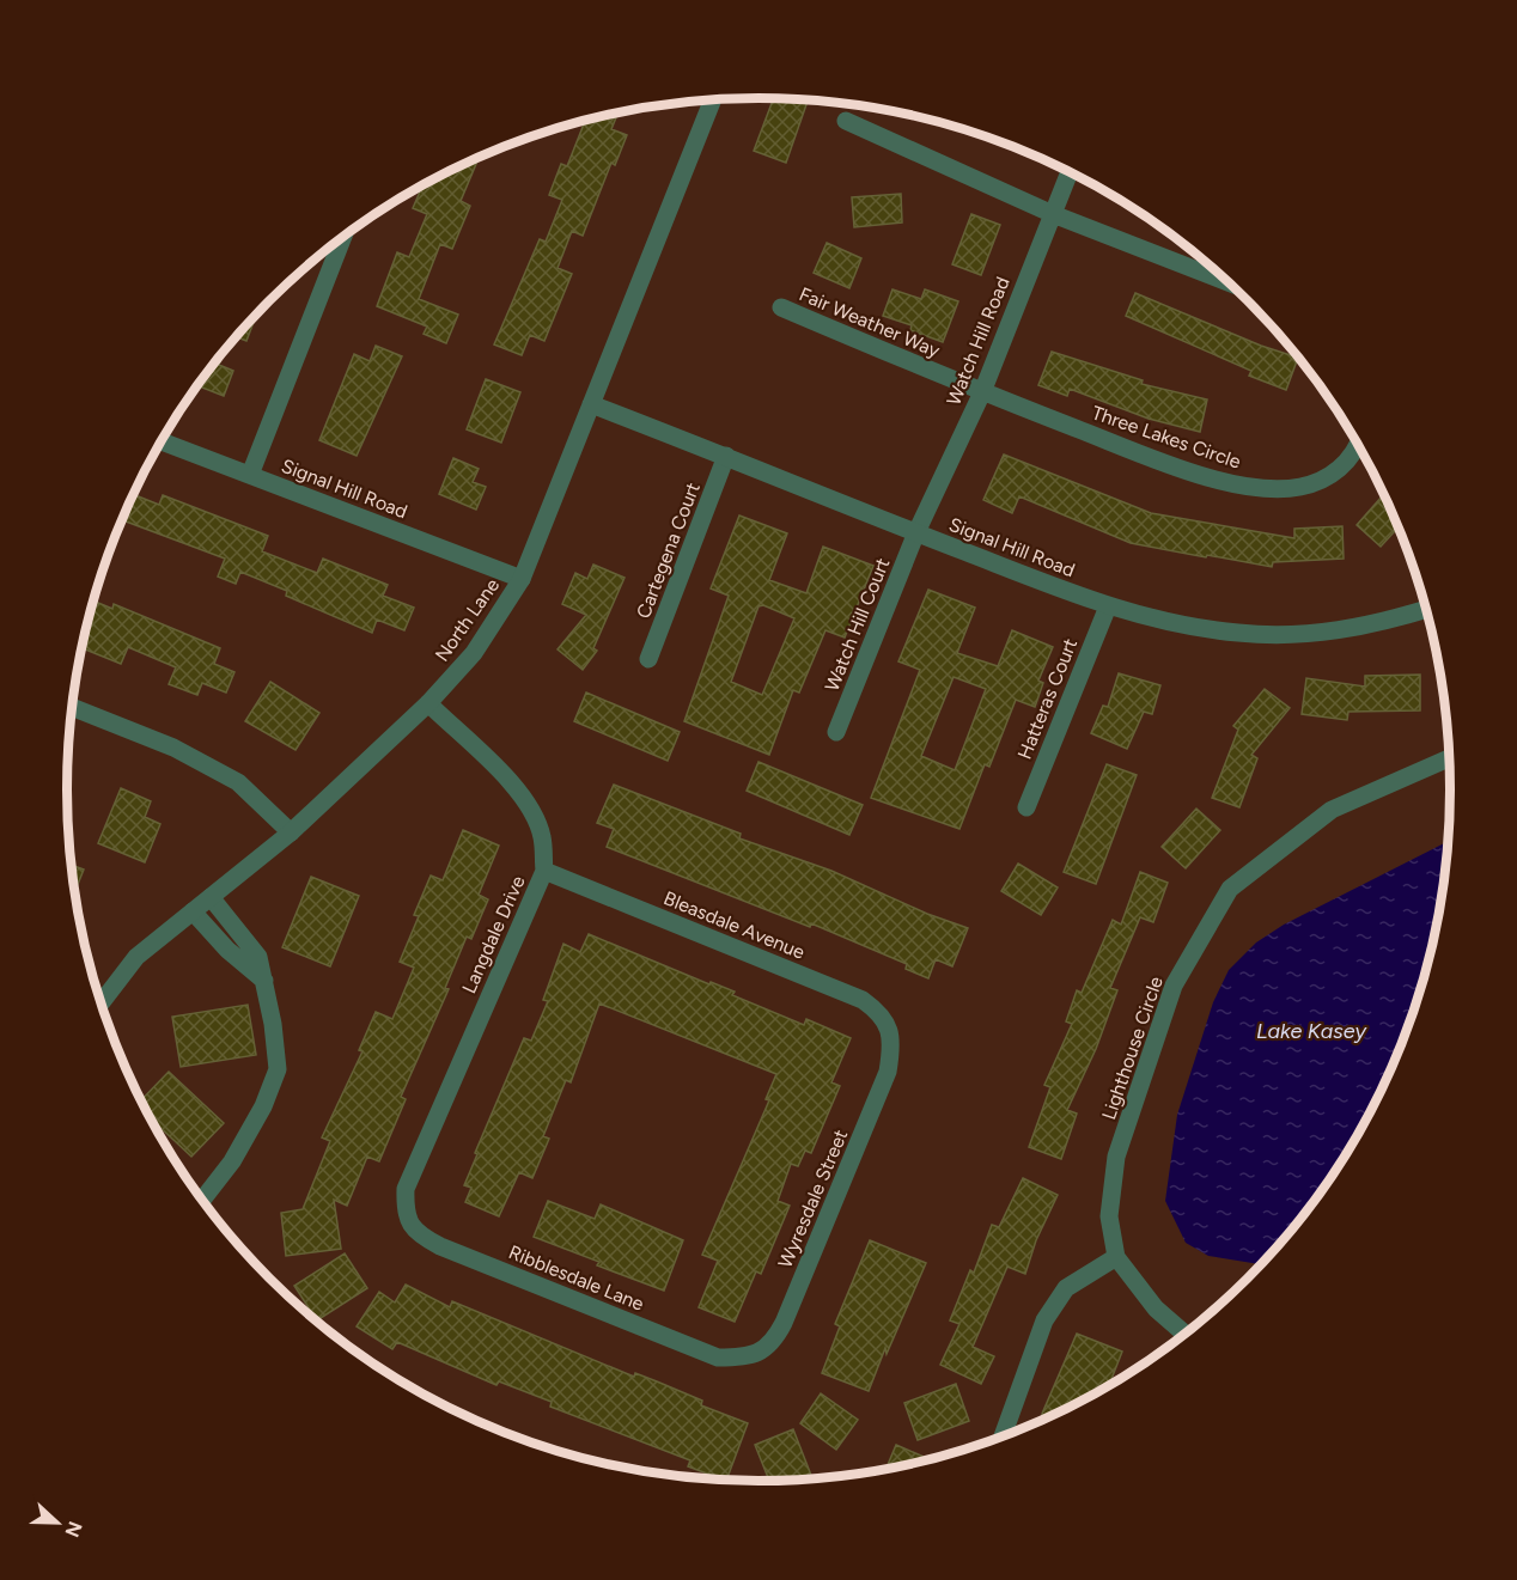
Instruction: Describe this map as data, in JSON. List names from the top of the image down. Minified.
{"streets":{"street":["Fair Weather Way","Watch Hill Road","Three Lakes Circle","Signal Hill Road","Cartegena Court","North Lane","Watch Hill Court","Hatteras Court","Bleasdale Avenue","Langdale Drive","Lighthouse Circle","Wyresdale Street","Ribblesdale Lane"]},"crossings":[["Fair Weather Way","Watch Hill Road"],["Fair Weather Way","Three Lakes Circle"],["Watch Hill Road","Three Lakes Circle"],["Watch Hill Road","Signal Hill Road"],["Watch Hill Road","Watch Hill Court"],["Signal Hill Road","Cartegena Court"],["Signal Hill Road","North Lane"],["Signal Hill Road","Watch Hill Court"],["Signal Hill Road","Hatteras Court"],["North Lane","Langdale Drive"],["Bleasdale Avenue","Langdale Drive"],["Bleasdale Avenue","Wyresdale Street"],["Langdale Drive","Ribblesdale Lane"],["Wyresdale Street","Ribblesdale Lane"]],"water":["Lake Kasey"],"north":"right"}
